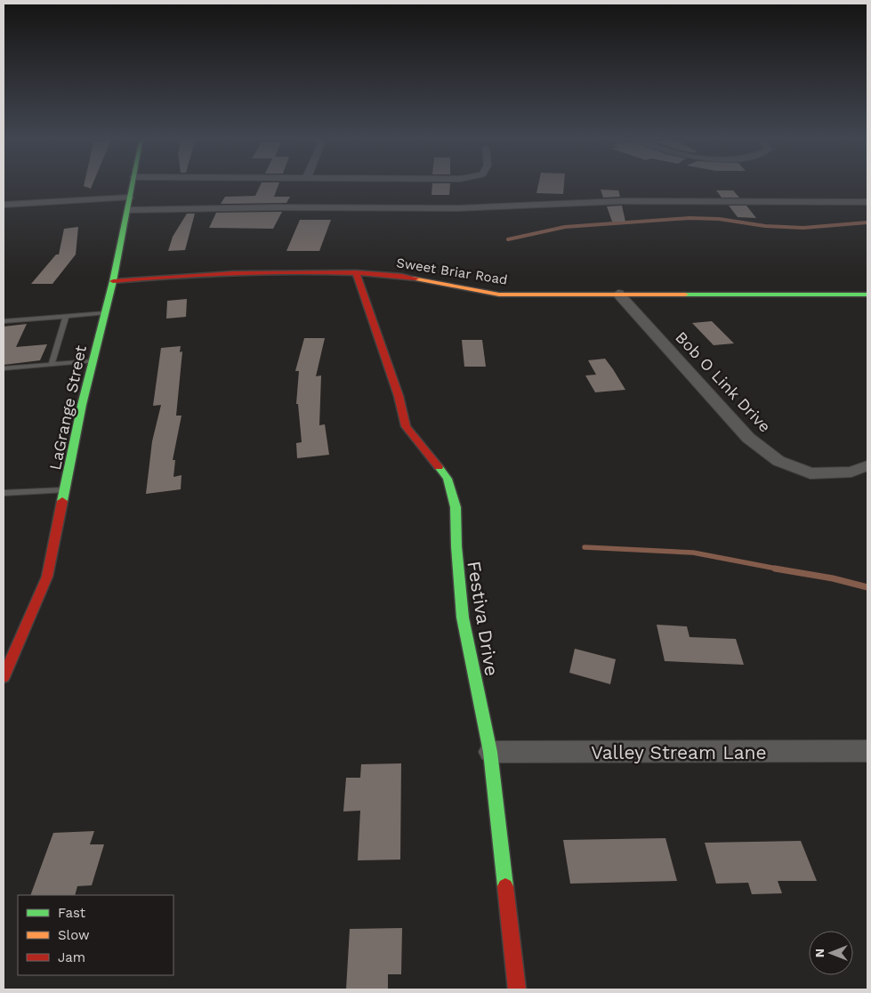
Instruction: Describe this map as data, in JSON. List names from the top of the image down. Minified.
{"streets":{"street":["Sweet Briar Road","Bob O Link Drive","LaGrange Street","Festiva Drive","Valley Stream Lane"]},"crossings":[["Sweet Briar Road","Bob O Link Drive"],["Sweet Briar Road","LaGrange Street"],["Sweet Briar Road","Festiva Drive"],["Festiva Drive","Valley Stream Lane"]],"legend":["Fast","Slow","Jam"],"north":"left"}
